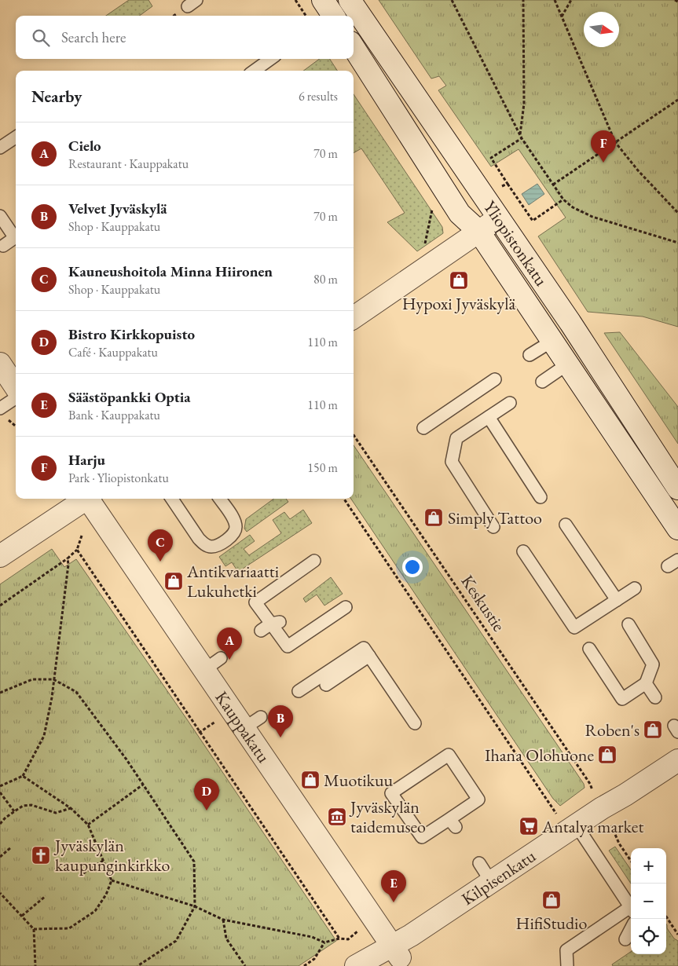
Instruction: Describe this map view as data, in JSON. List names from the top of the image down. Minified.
{"streets":{"street":["Yliopistonkatu","Kauppakatu","Kilpisenkatu"],"path":["Keskustie"]},"crossings":[["Kauppakatu","Kilpisenkatu"]],"places":{"shop":["Hypoxi Jyväskylä","Simply Tattoo","Antikvariaatti Lukuhetki","Roben's","Ihana Olohuone","Muotikuu","HifiStudio"],"museum":["Jyväskylän taidemuseo"],"supermarket":["Antalya market"],"church":["Jyväskylän kaupunginkirkko"]},"north":"right","page":{"search":"Search here","heading":["Nearby","6 results"],"list":[{"mark":"A","name":"Cielo","note":"Restaurant · Kauppakatu","value":"70 m"},{"mark":"B","name":"Velvet Jyväskylä","note":"Shop · Kauppakatu","value":"70 m"},{"mark":"C","name":"Kauneushoitola Minna Hiironen","note":"Shop · Kauppakatu","value":"80 m"},{"mark":"D","name":"Bistro Kirkkopuisto","note":"Café · Kauppakatu","value":"110 m"},{"mark":"E","name":"Säästöpankki Optia","note":"Bank · Kauppakatu","value":"110 m"},{"mark":"F","name":"Harju","note":"Park · Yliopistonkatu","value":"150 m"}],"pins":["F","C","A","B","D","E"],"map_buttons":["+","−"]}}
